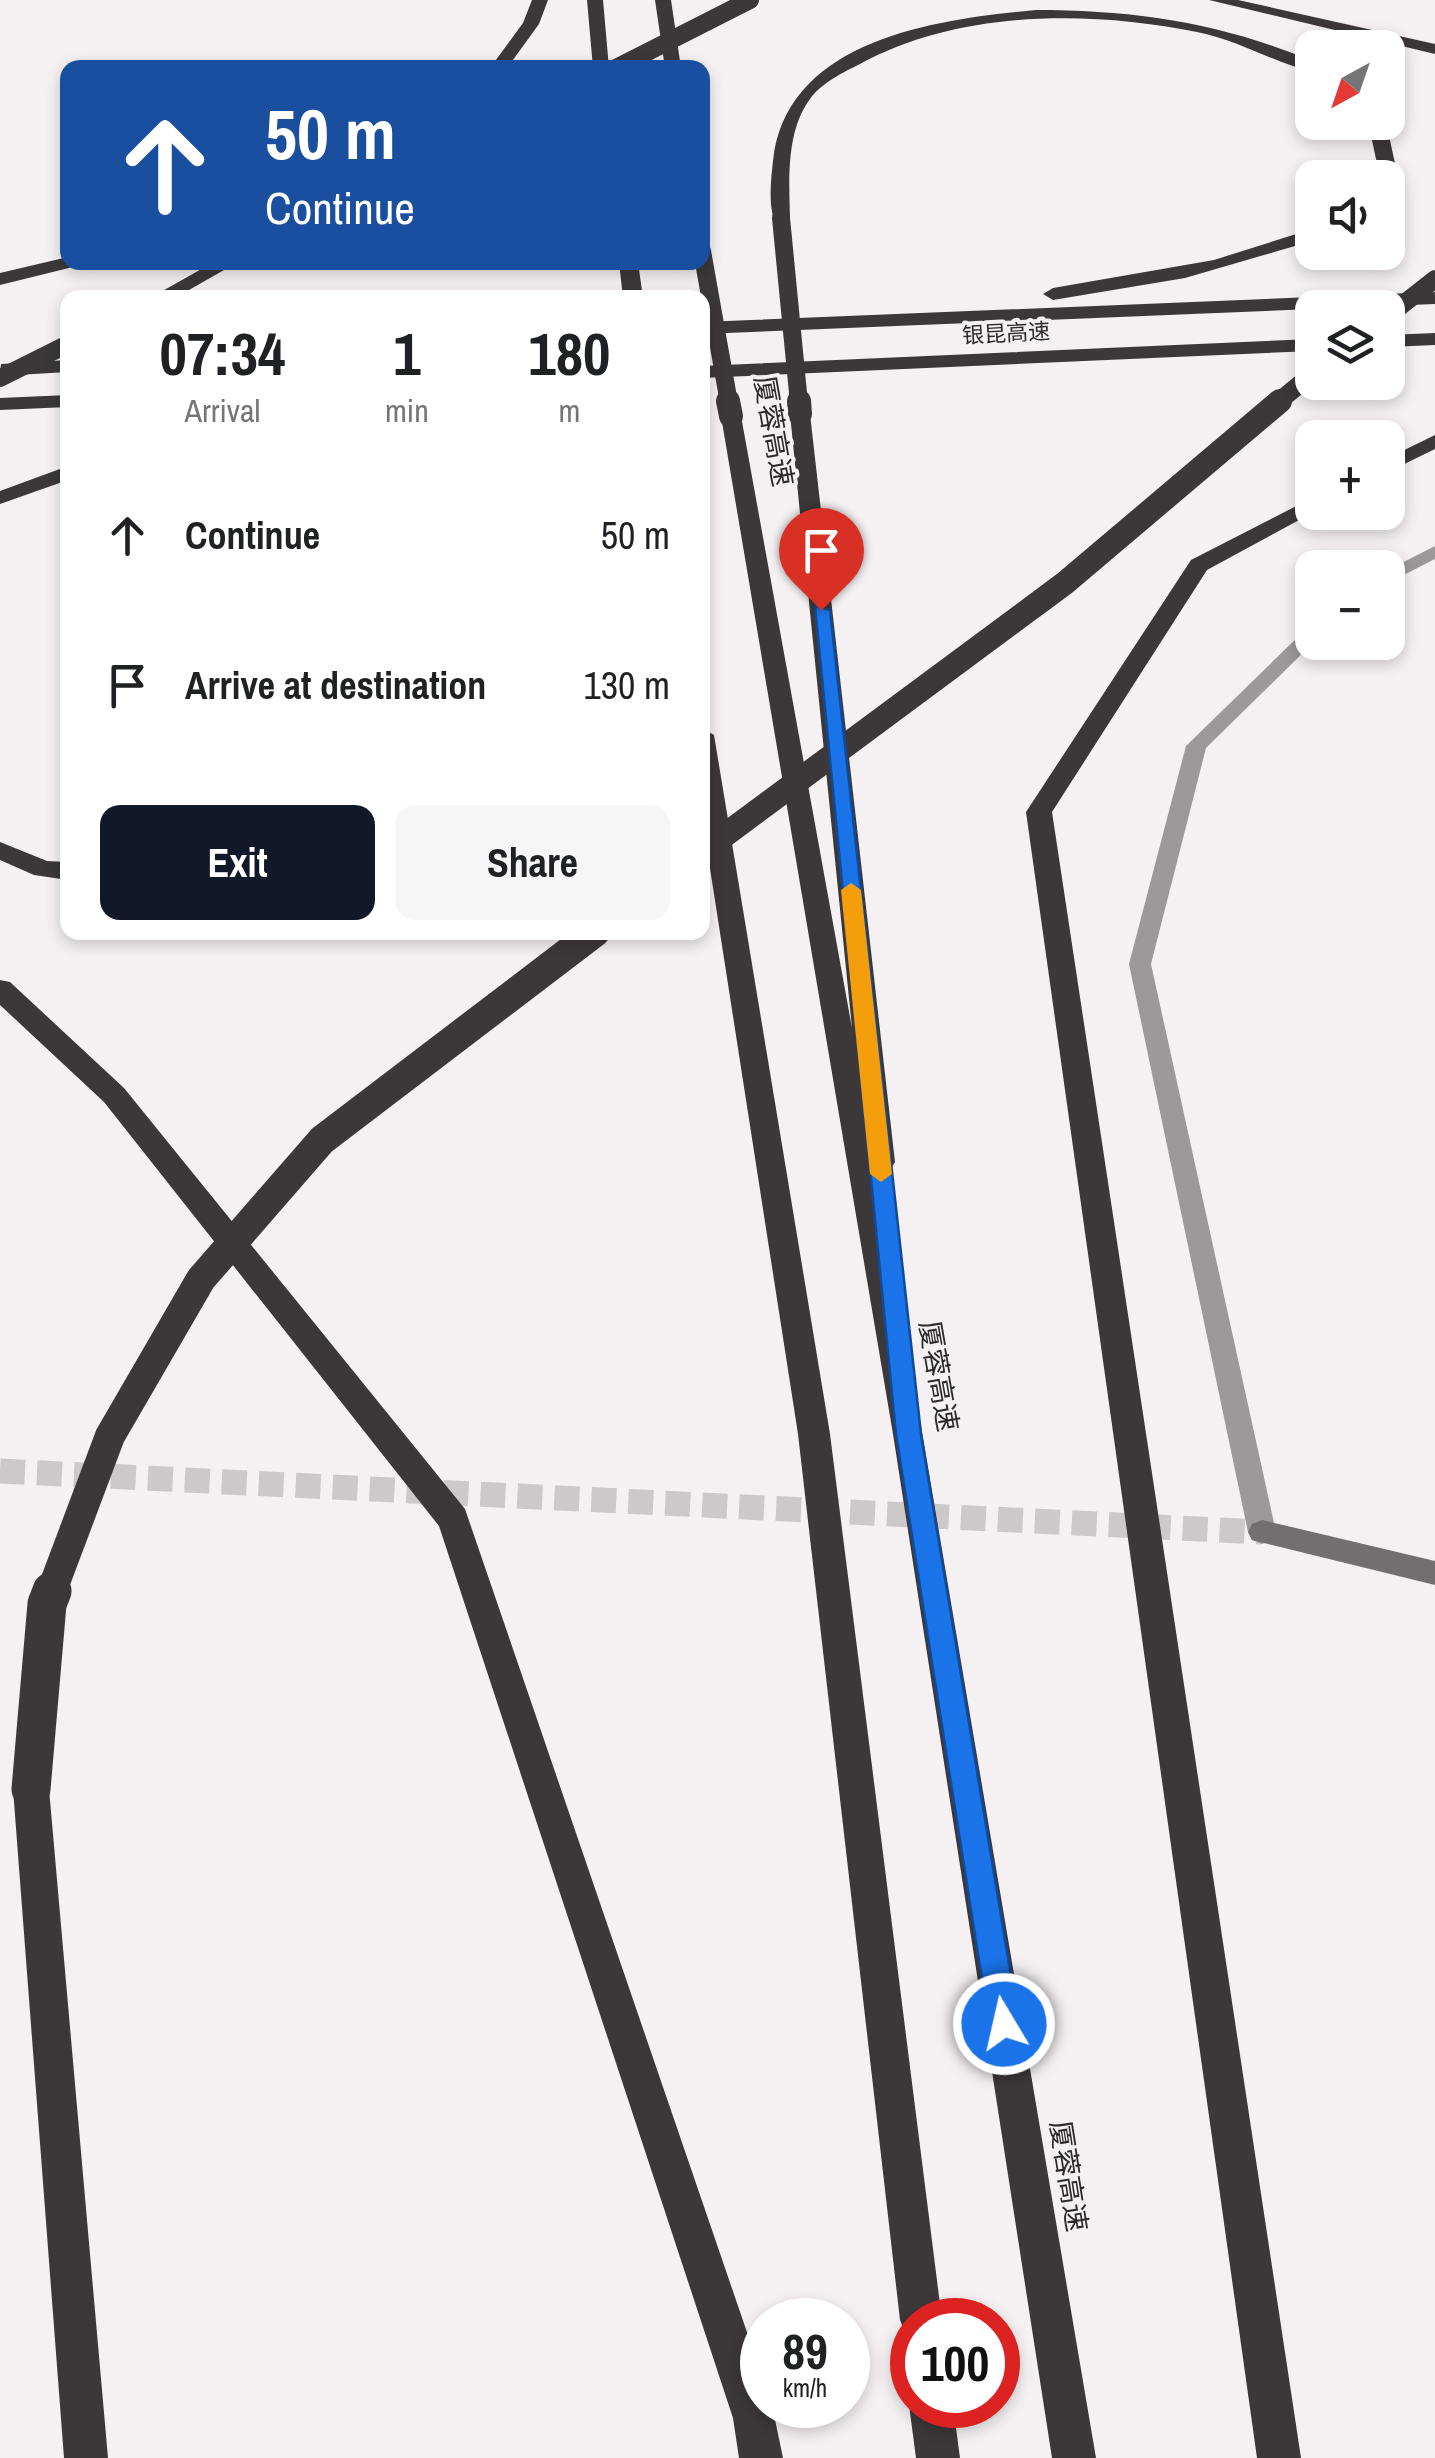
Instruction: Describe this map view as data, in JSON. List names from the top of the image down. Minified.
{"streets":{"highway":["银昆高速","厦蓉高速"]},"north":"bottom left","page":{"map_buttons":["+","−"],"turn":["50 m","Continue"],"eta":["07:34","Arrival","1","min","180","m"],"list":[{"name":"Continue","value":"50 m"},{"name":"Arrive at destination","value":"130 m"}],"buttons":["Exit","Share"],"speed":"89 km/h","limit":"100"}}
